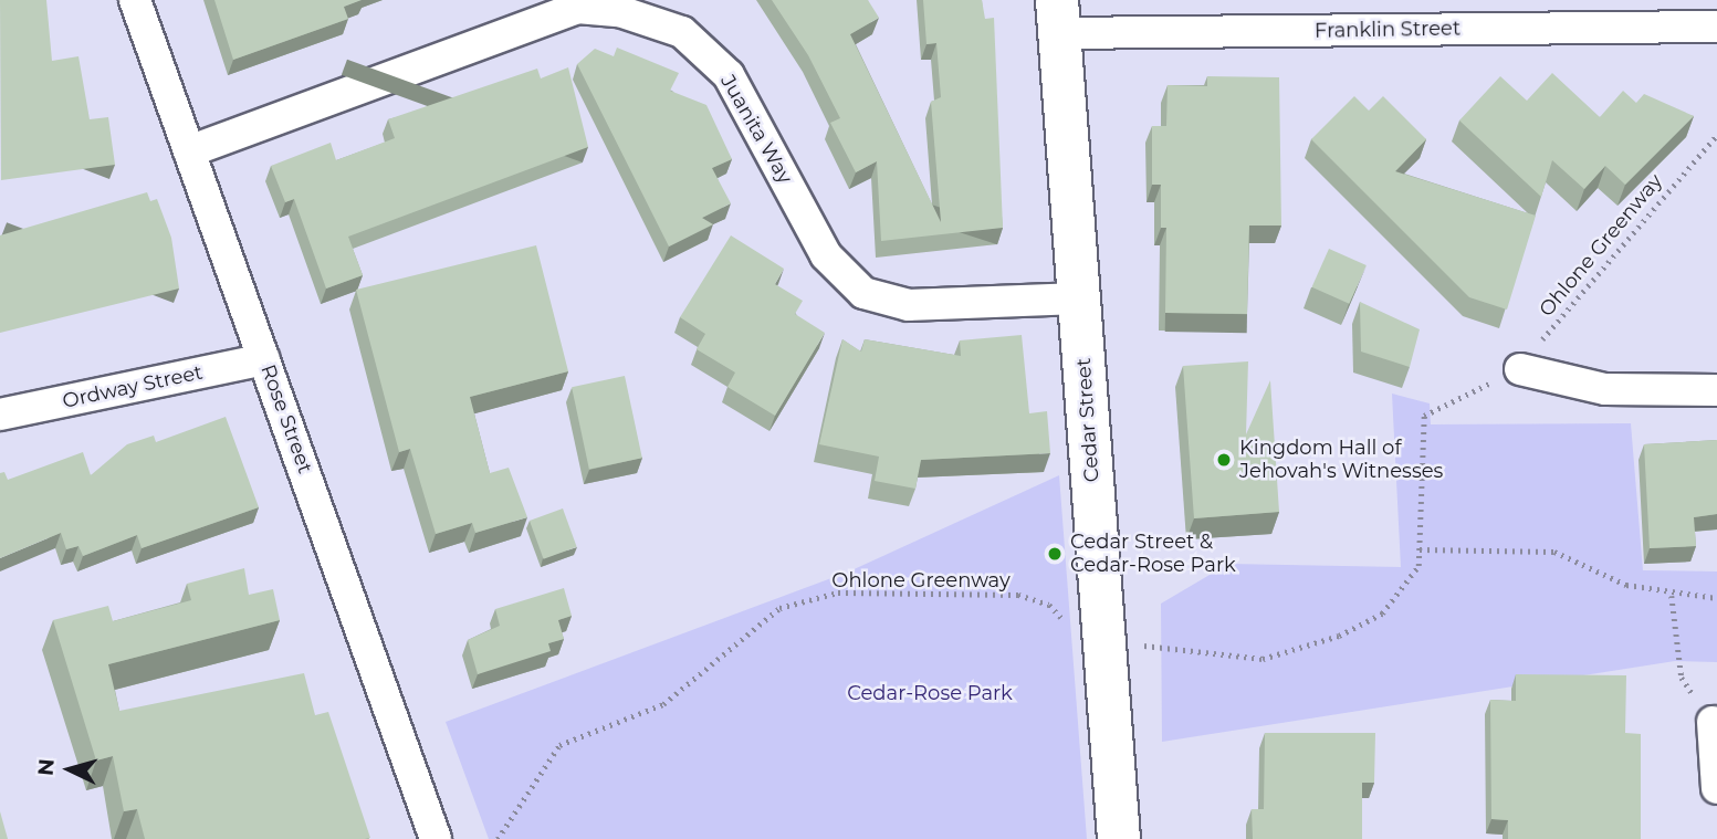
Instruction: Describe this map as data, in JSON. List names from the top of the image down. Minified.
{"streets":{"street":["Franklin Street","Juanita Way","Ordway Street","Rose Street","Cedar Street"],"path":["Ohlone Greenway"]},"crossings":[["Franklin Street","Cedar Street"],["Juanita Way","Rose Street"],["Juanita Way","Cedar Street"],["Ordway Street","Rose Street"]],"parks":["Cedar-Rose Park"],"places":["Kingdom Hall of Jehovah's Witnesses","Cedar Street & Cedar-Rose Park"],"north":"left"}
